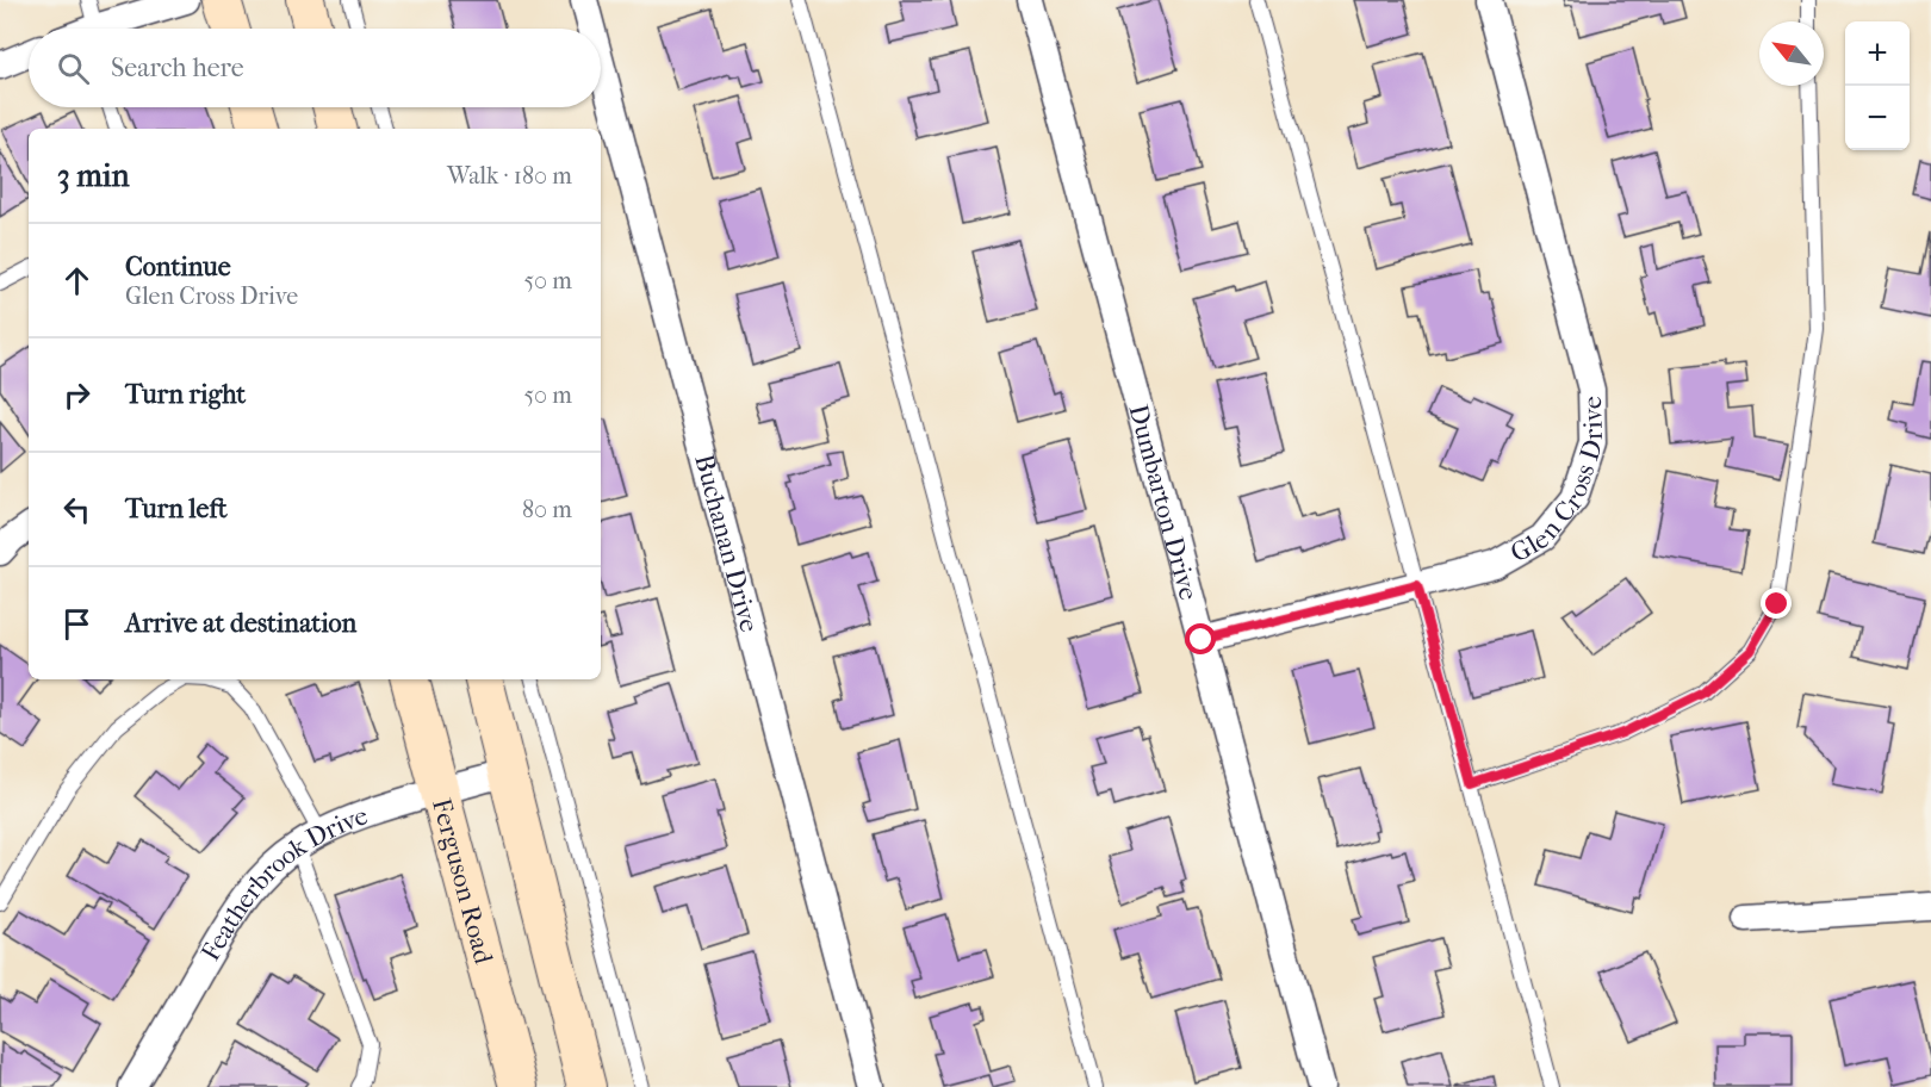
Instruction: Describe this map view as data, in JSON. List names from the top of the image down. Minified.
{"streets":{"main road":["Ferguson Road"],"street":["Glen Cross Drive","Dumbarton Drive","Buchanan Drive","Featherbrook Drive"]},"crossings":[["Glen Cross Drive","Dumbarton Drive"],["Ferguson Road","Featherbrook Drive"]],"north":"top left","page":{"map_buttons":["+","−"],"search":"Search here","heading":["3 min","Walk · 180 m"],"list":[["Continue","Glen Cross Drive","50 m"],["Turn right","50 m"],["Turn left","80 m"],"Arrive at destination"]}}
